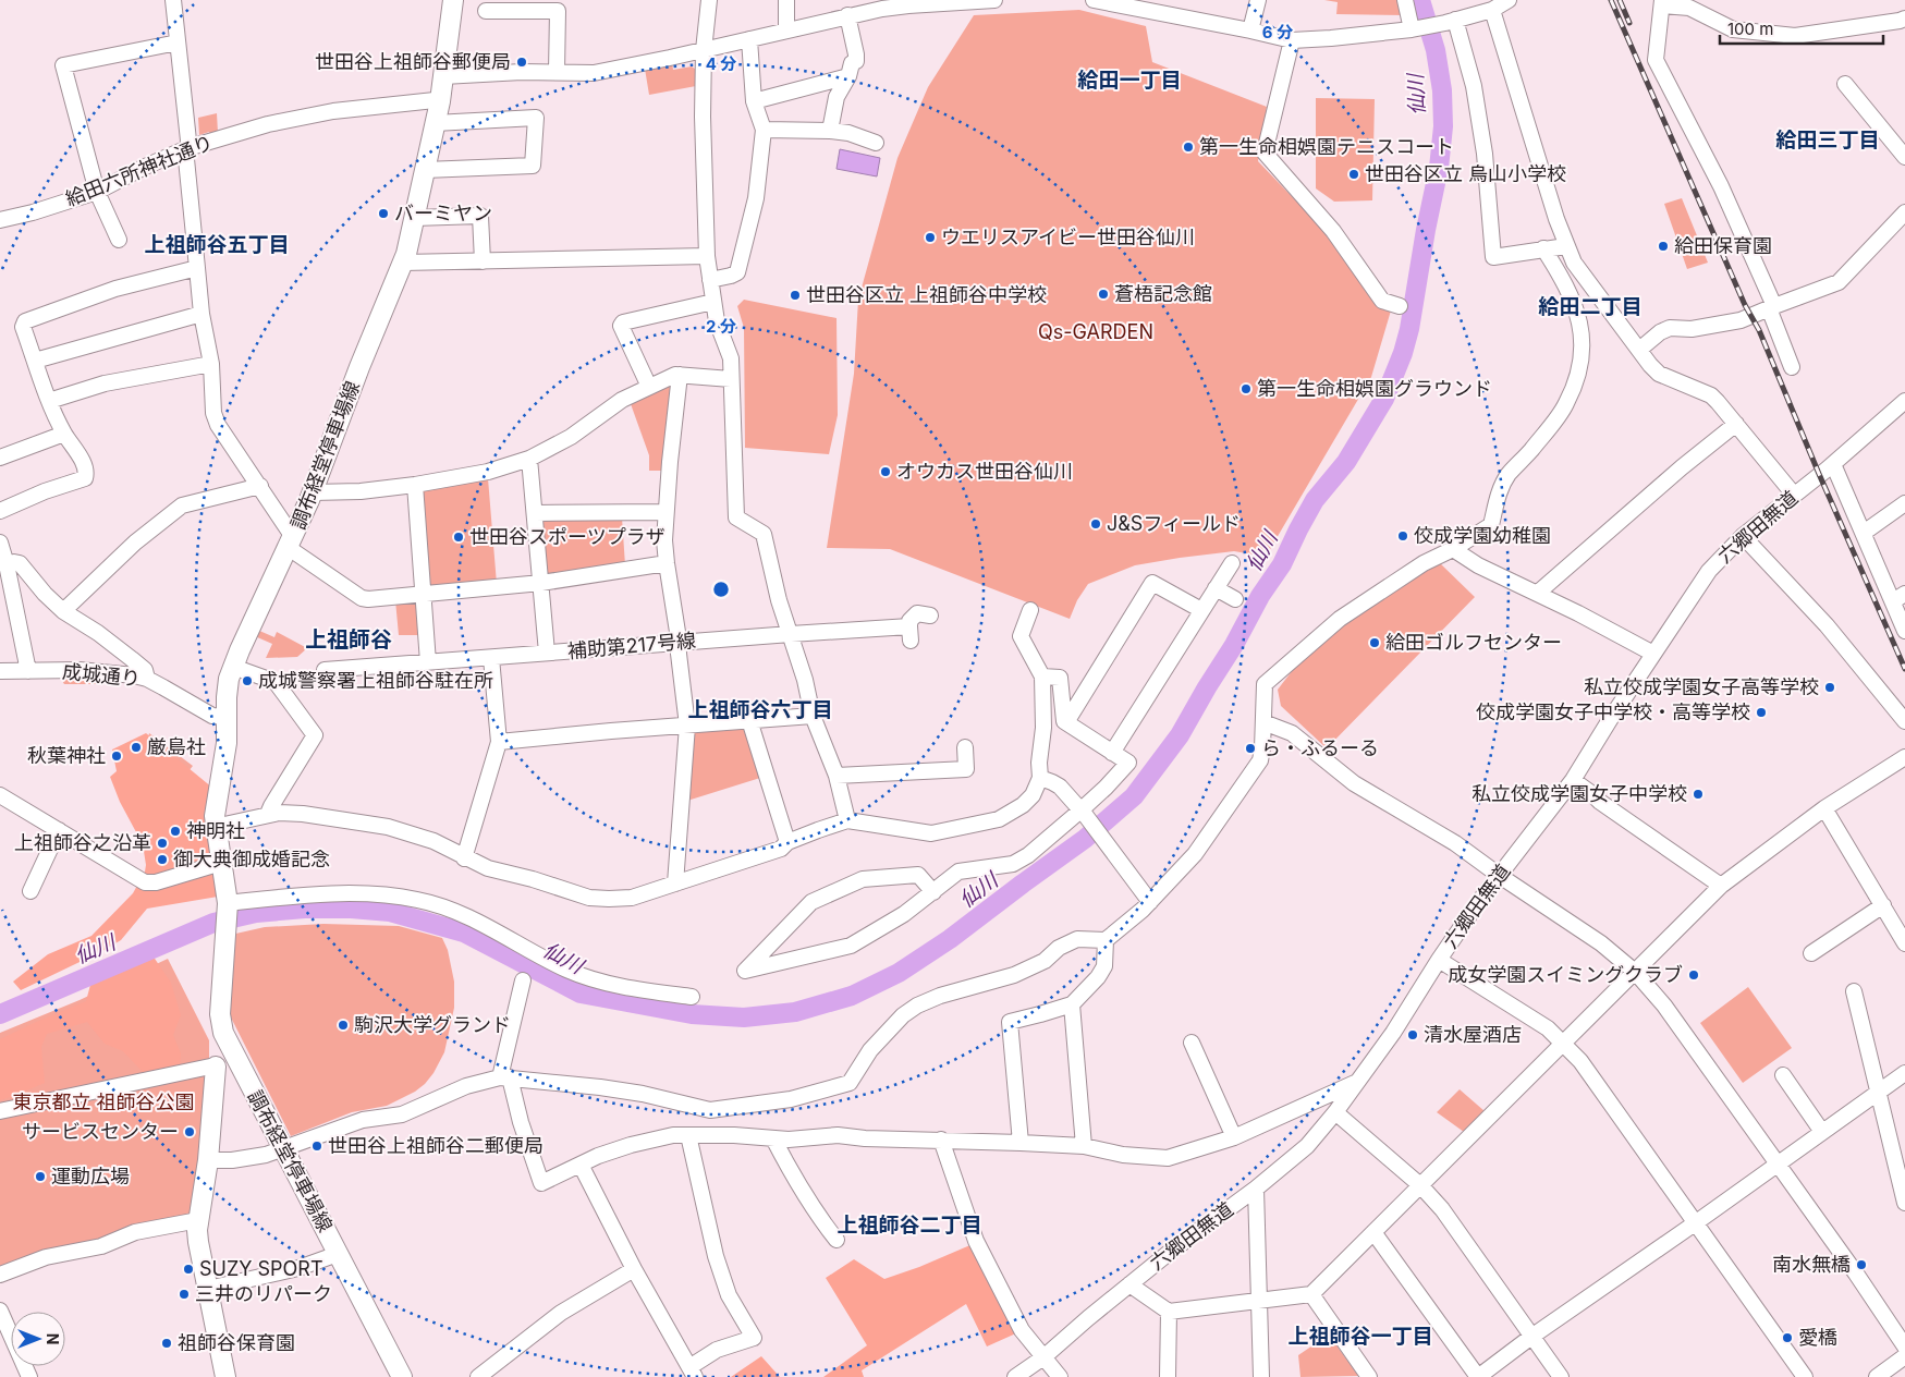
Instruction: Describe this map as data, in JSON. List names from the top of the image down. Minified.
{"streets":{"main road":["調布経堂停車場線"],"street":["給田六所神社通り","六郷田無道","補助第217号線","成城通り"]},"crossings":[["給田六所神社通り","調布経堂停車場線"],["調布経堂停車場線","成城通り"]],"districts":["給田一丁目","給田三丁目","上祖師谷五丁目","給田二丁目","上祖師谷","上祖師谷六丁目","上祖師谷二丁目","上祖師谷一丁目"],"water":["仙川"],"parks":["Qs-GARDEN","東京都立 祖師谷公園"],"places":["世田谷上祖師谷郵便局","第一生命相娯園テニスコート","世田谷区立 烏山小学校","バーミヤン","ウエリスアイビー世田谷仙川","給田保育園","蒼梧記念館","世田谷区立 上祖師谷中学校","第一生命相娯園グラウンド","オウカス世田谷仙川","J&Sフィールド","佼成学園幼稚園","世田谷スポーツプラザ","給田ゴルフセンター","成城警察署上祖師谷駐在所","私立佼成学園女子高等学校","佼成学園女子中学校・高等学校","厳島社","ら・ふるーる","秋葉神社","私立佼成学園女子中学校","神明社","上祖師谷之沿革","御大典御成婚記念","成女学園スイミングクラブ","駒沢大学グランド","清水屋酒店","サービスセンター","世田谷上祖師谷二郵便局","運動広場","南水無橋","SUZY SPORT","三井のリパーク","愛橋","祖師谷保育園"],"scale_bar":"100 m","north":"right","rings":["6 分","4 分","2 分"]}
